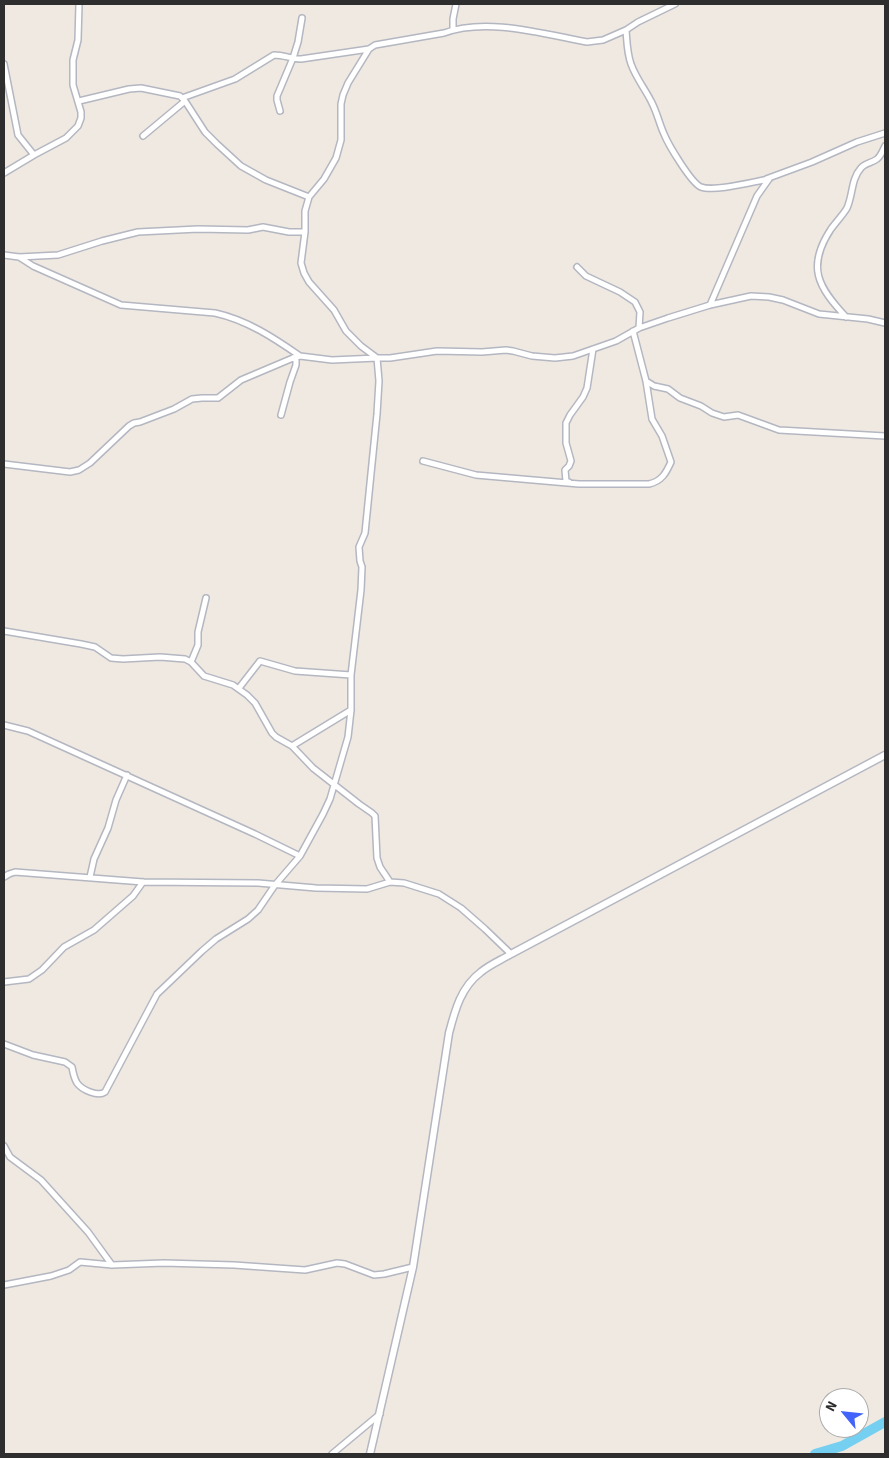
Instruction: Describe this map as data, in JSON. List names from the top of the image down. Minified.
{"north":"top left"}
